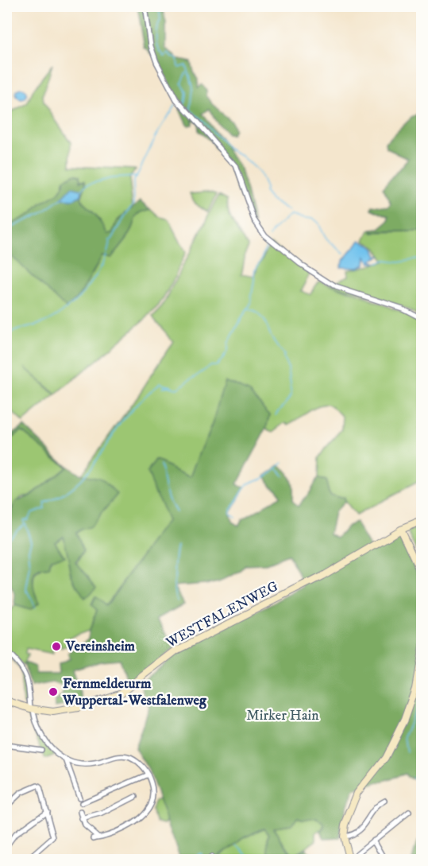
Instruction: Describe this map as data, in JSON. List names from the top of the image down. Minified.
{"streets":{"street":["WESTFALENWEG"]},"parks":["Mirker Hain"],"places":["Vereinsheim","Fernmeldeturm Wuppertal-Westfalenweg"]}
